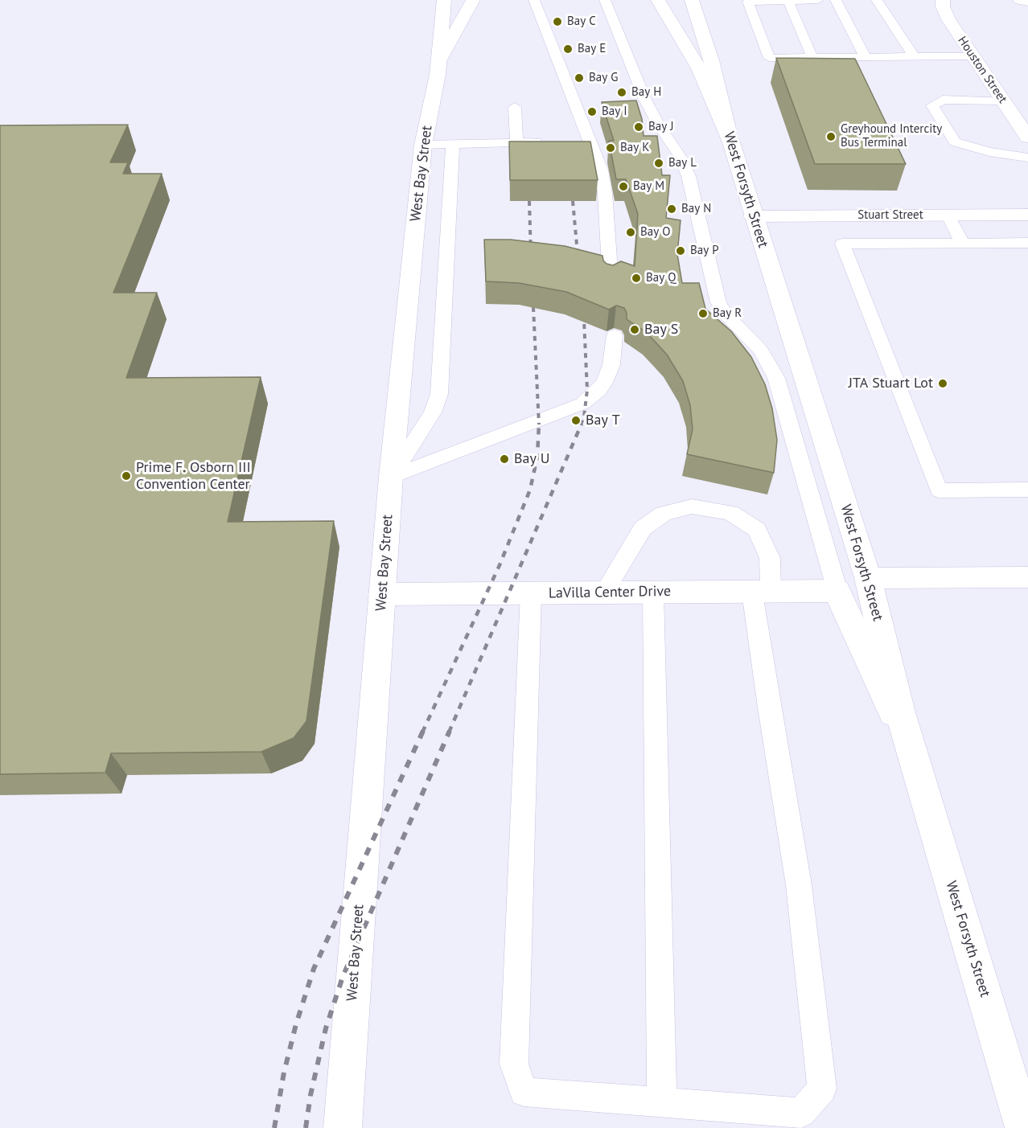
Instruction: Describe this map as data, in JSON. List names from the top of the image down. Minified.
{"streets":{"main road":["Houston Street","West Bay Street","West Forsyth Street","Stuart Street","LaVilla Center Drive"]},"crossings":[["West Bay Street","LaVilla Center Drive"],["West Forsyth Street","Stuart Street"]],"places":["Bay C","Bay E","Bay G","Bay H","Bay I","Bay J","Greyhound Intercity Bus Terminal","Bay K","Bay L","Bay M","Bay N","Bay O","Bay P","Bay Q","Bay R","Bay S","JTA Stuart Lot","Bay T","Bay U","Prime F. Osborn III Convention Center"]}
